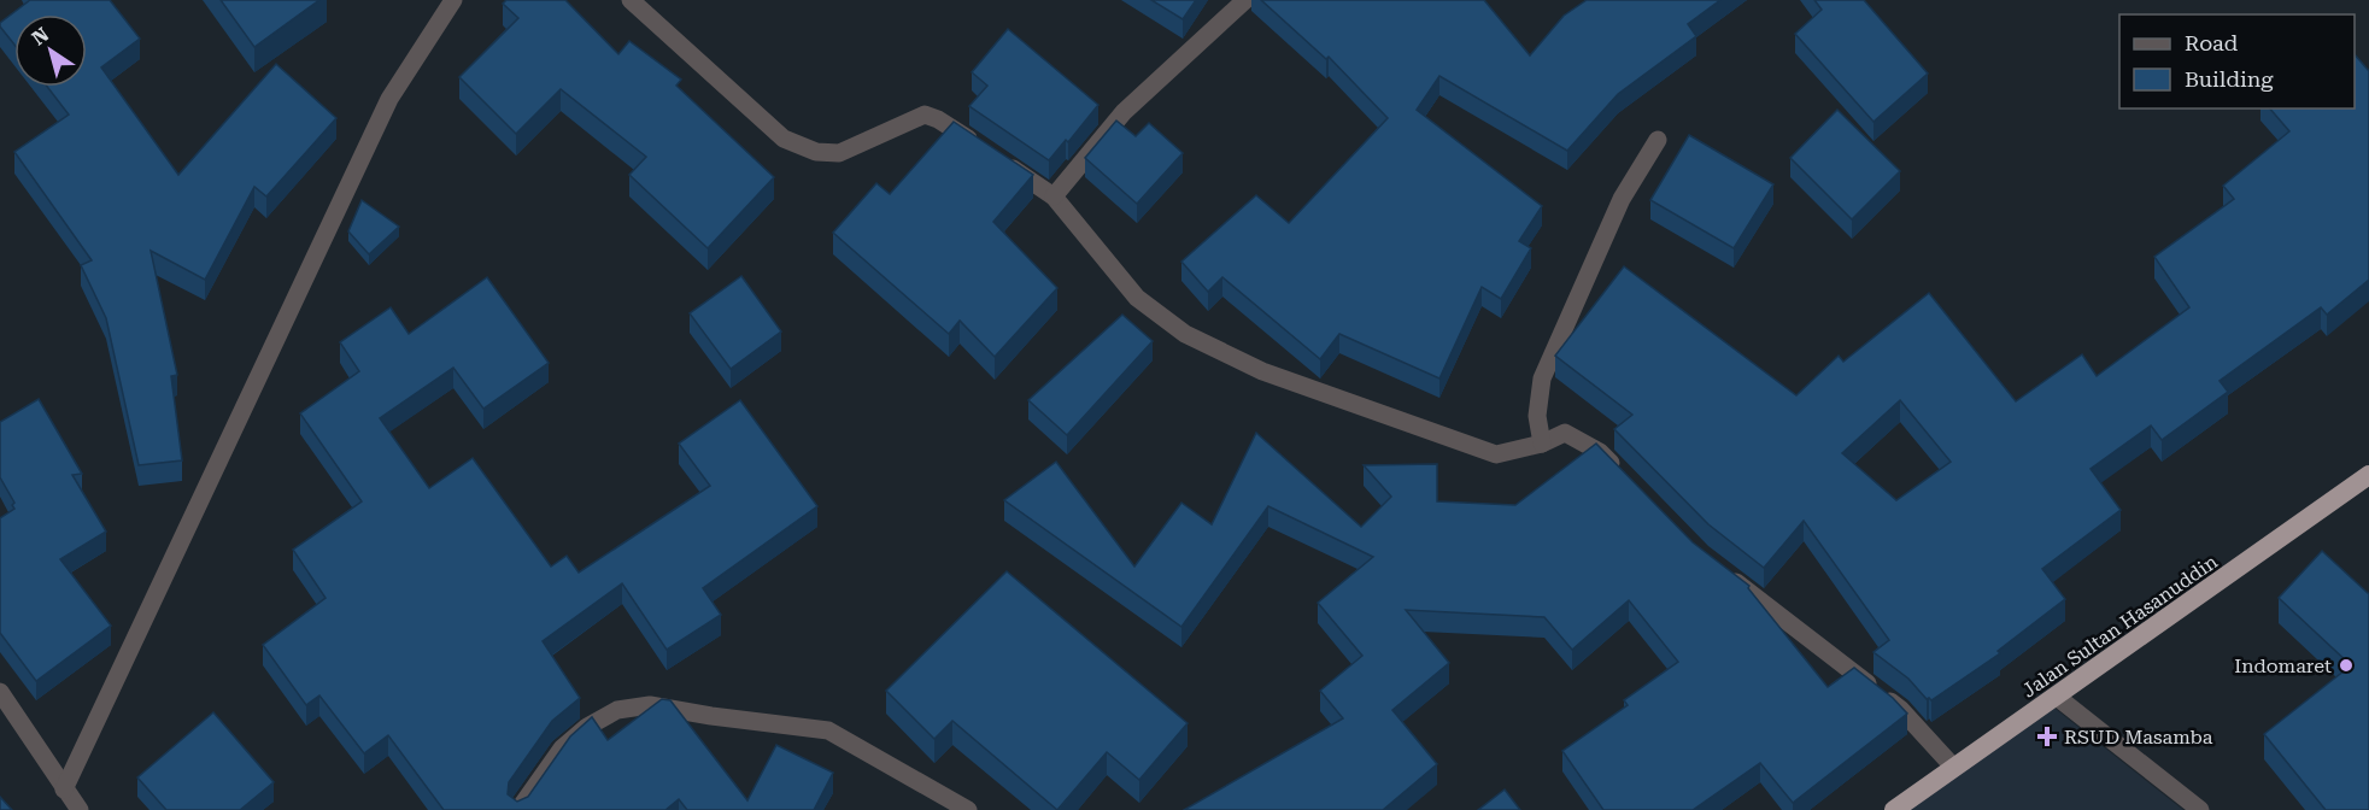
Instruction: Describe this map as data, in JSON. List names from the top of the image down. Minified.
{"streets":{"highway":["Jalan Sultan Hasanuddin"]},"places":{"other":["Indomaret"],"health":["RSUD Masamba"]},"legend":["Road","Building"],"north":"top left"}
